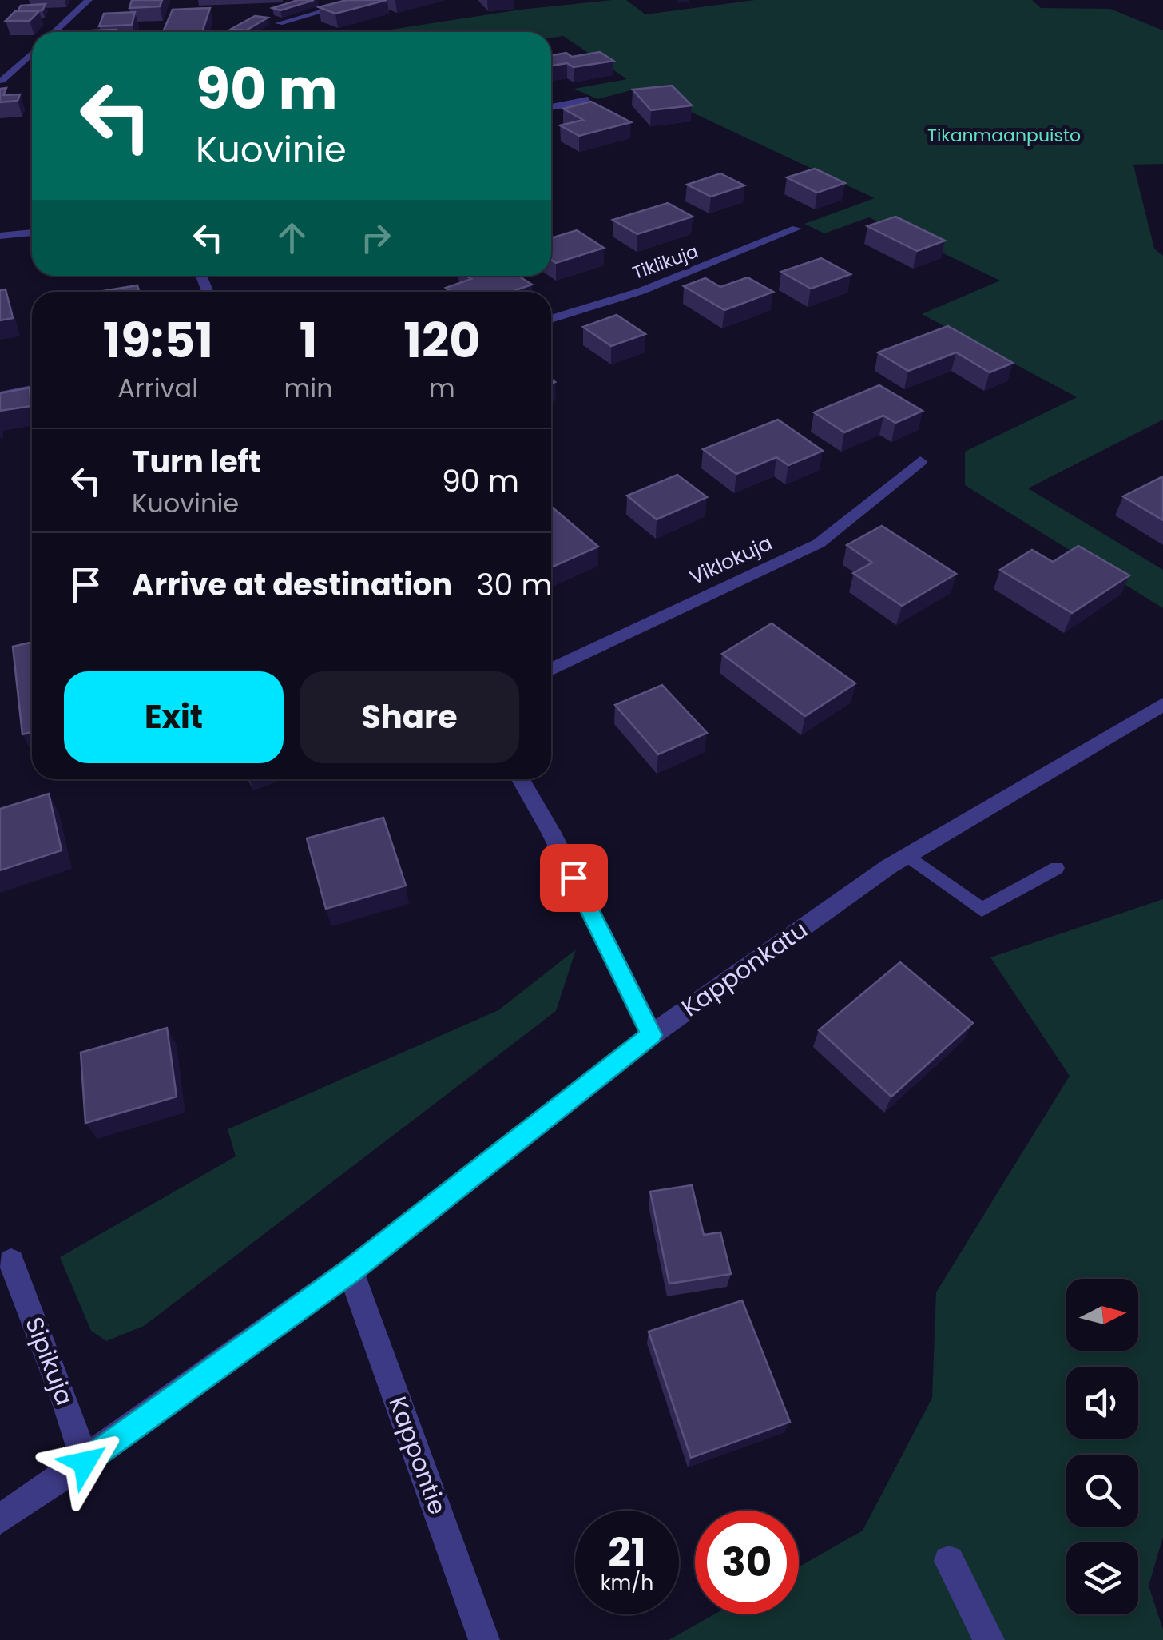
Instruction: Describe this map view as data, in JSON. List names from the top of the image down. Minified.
{"streets":{"street":["Tiklikuja","Viklokuja","Kapponkatu","Sipikuja","Kappontie"]},"crossings":[["Kapponkatu","Sipikuja"],["Kapponkatu","Kappontie"]],"parks":["Tikanmaanpuisto"],"north":"right","page":{"turn":["90 m","Kuovinie"],"eta":["19:51","Arrival","1","min","120","m"],"list":[{"name":"Turn left","note":"Kuovinie","value":"90 m"},{"name":"Arrive at destination","value":"30 m"}],"buttons":["Exit","Share"],"speed":"21 km/h","limit":"30"}}
